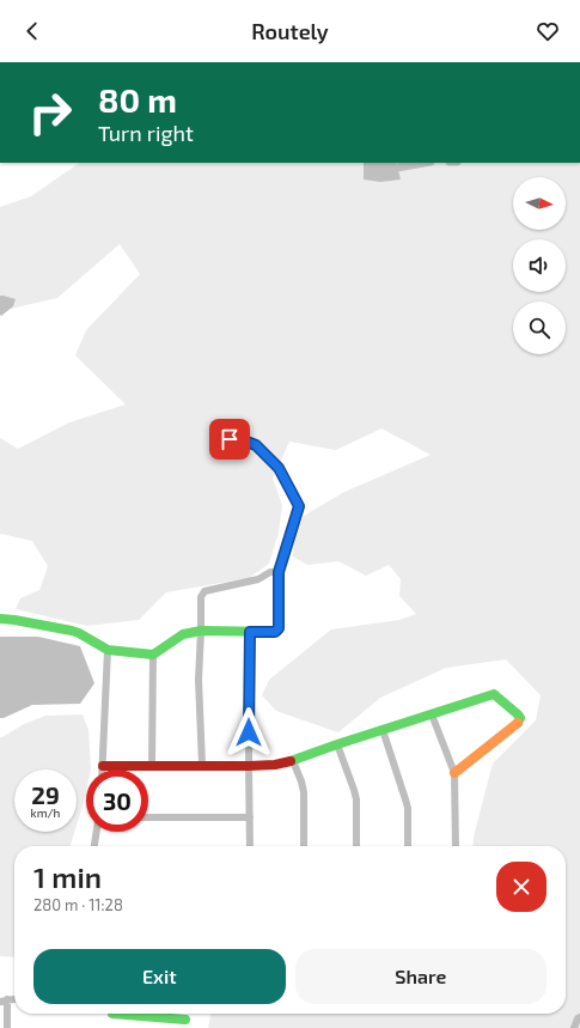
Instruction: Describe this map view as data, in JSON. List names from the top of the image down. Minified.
{"north":"right","page":{"header":"Routely","turn":["80 m","Turn right"],"speed":"29 km/h","limit":"30","heading":["1 min","280 m · 11:28"],"buttons":["Exit","Share"]}}
